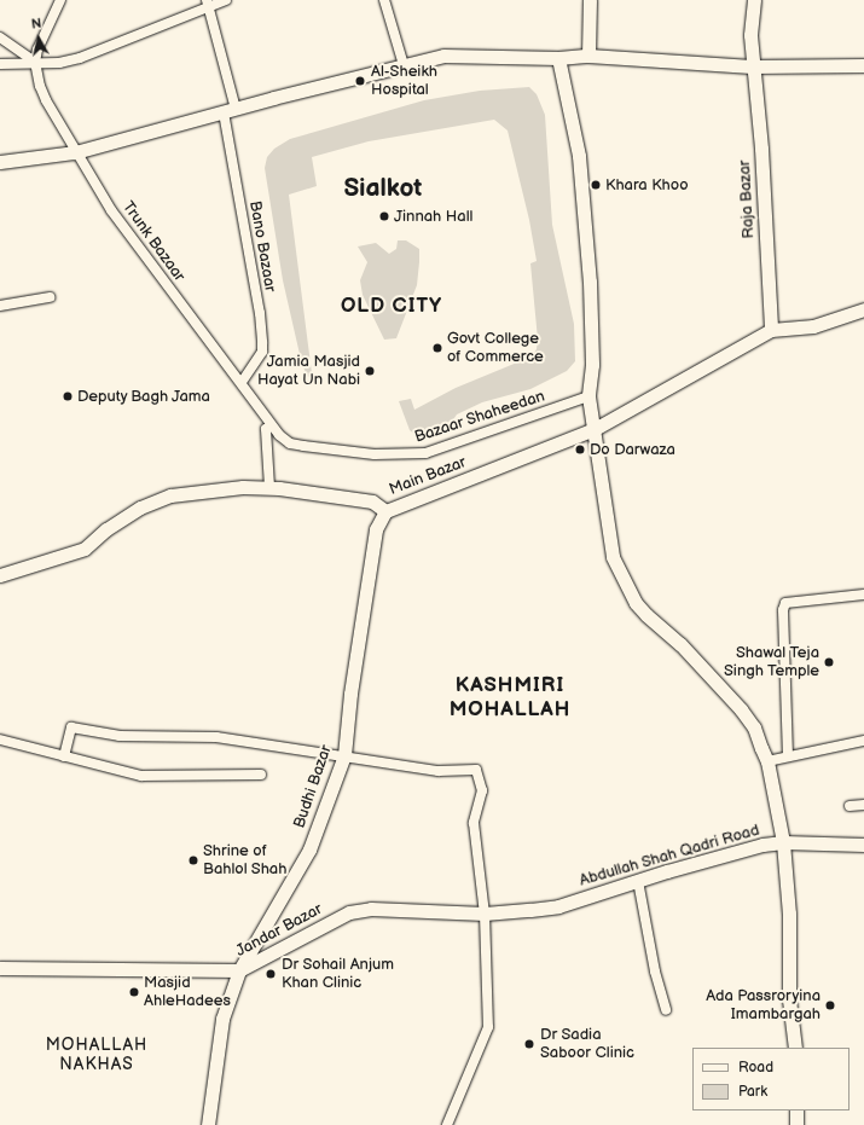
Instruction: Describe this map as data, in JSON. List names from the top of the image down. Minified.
{"streets":{"street":["Raja Bazar","Trunk Bazaar","Bano Bazaar","Bazaar Shaheedan","Main Bazar","Budhi Bazar","Abdullah Shah Qadri Road","Jandar Bazar"]},"crossings":[["Raja Bazar","Main Bazar"],["Trunk Bazaar","Bano Bazaar"],["Trunk Bazaar","Bazaar Shaheedan"],["Main Bazar","Budhi Bazar"],["Budhi Bazar","Jandar Bazar"],["Abdullah Shah Qadri Road","Jandar Bazar"]],"districts":["Sialkot","OLD CITY","KASHMIRI MOHALLAH","MOHALLAH NAKHAS"],"places":["Al-Sheikh Hospital","Khara Khoo","Jinnah Hall","Govt College of Commerce","Jamia Masjid Hayat Un Nabi","Deputy Bagh Jama","Do Darwaza","Shawal Teja Singh Temple","Shrine of Bahlol Shah","Dr Sohail Anjum Khan Clinic","Masjid AhleHadees","Ada Passroryina Imambargah","Dr Sadia Saboor Clinic"],"legend":["Road","Park"],"north":"top"}
